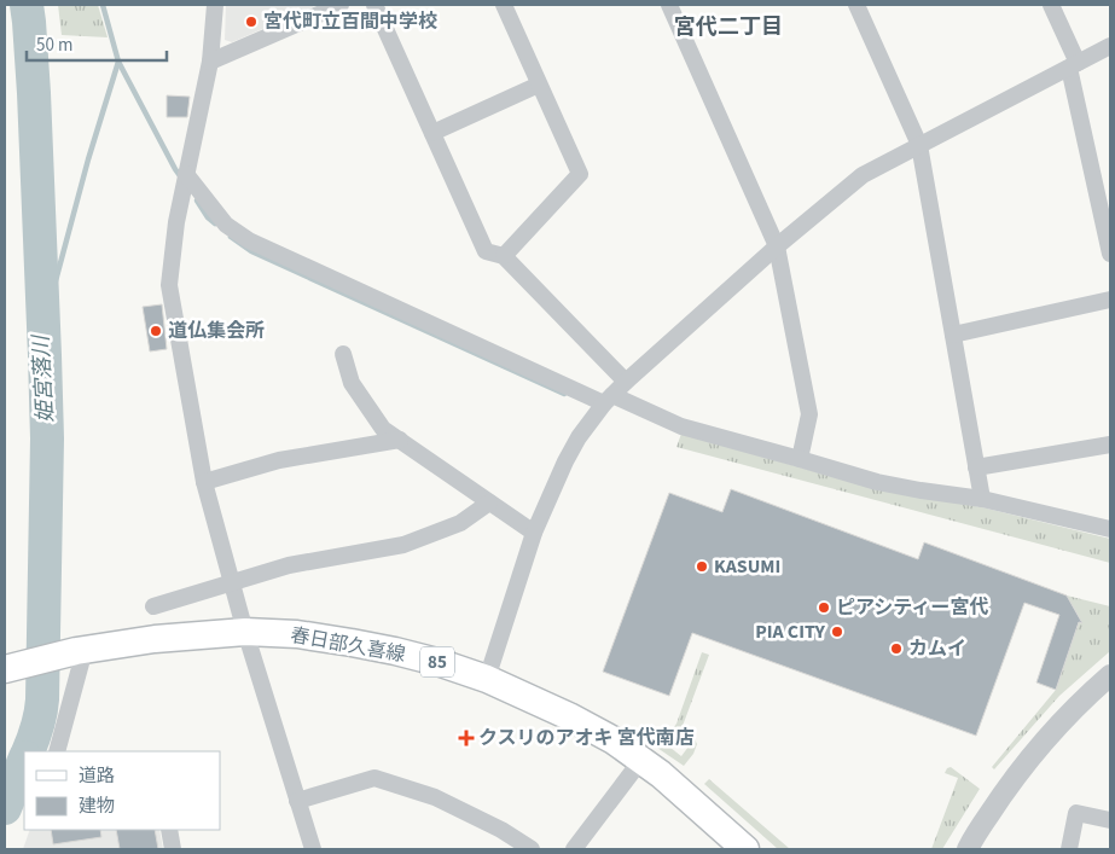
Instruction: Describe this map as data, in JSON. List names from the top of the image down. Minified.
{"streets":{"main road":["春日部久喜線","85"]},"crossings":[["春日部久喜線","85"]],"districts":["宮代二丁目"],"water":["姫宮落川"],"places":{"other":["宮代町立百間中学校","道仏集会所","KASUMI","ピアシティー宮代","PIA CITY","カムイ"],"health":["クスリのアオキ 宮代南店"]},"legend":["道路","建物"],"scale_bar":"50 m"}
